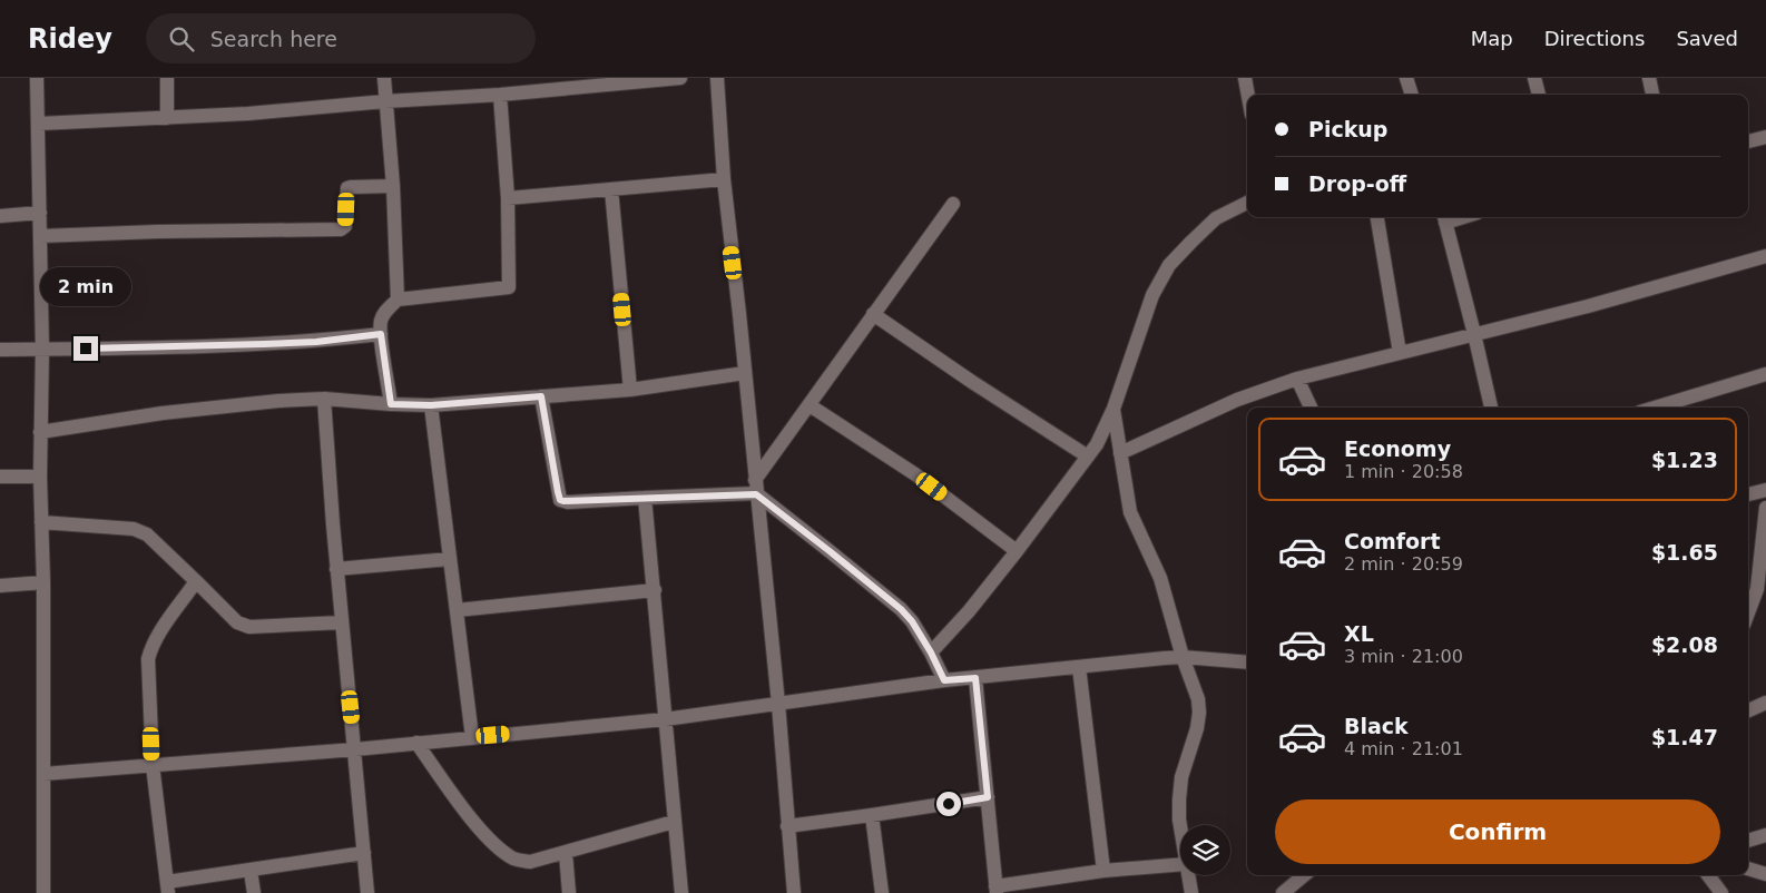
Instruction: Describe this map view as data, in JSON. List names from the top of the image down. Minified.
{"page":{"header":"Ridey","search":"Search here","nav":["Map","Directions","Saved"],"banner":["Pickup","Drop-off"],"bubble":"2 min","list":[{"name":"Economy","note":"1 min · 20:58","value":"$1.23"},{"name":"Comfort","note":"2 min · 20:59","value":"$1.65"},{"name":"XL","note":"3 min · 21:00","value":"$2.08"},{"name":"Black","note":"4 min · 21:01","value":"$1.47"}],"buttons":"Confirm"}}
